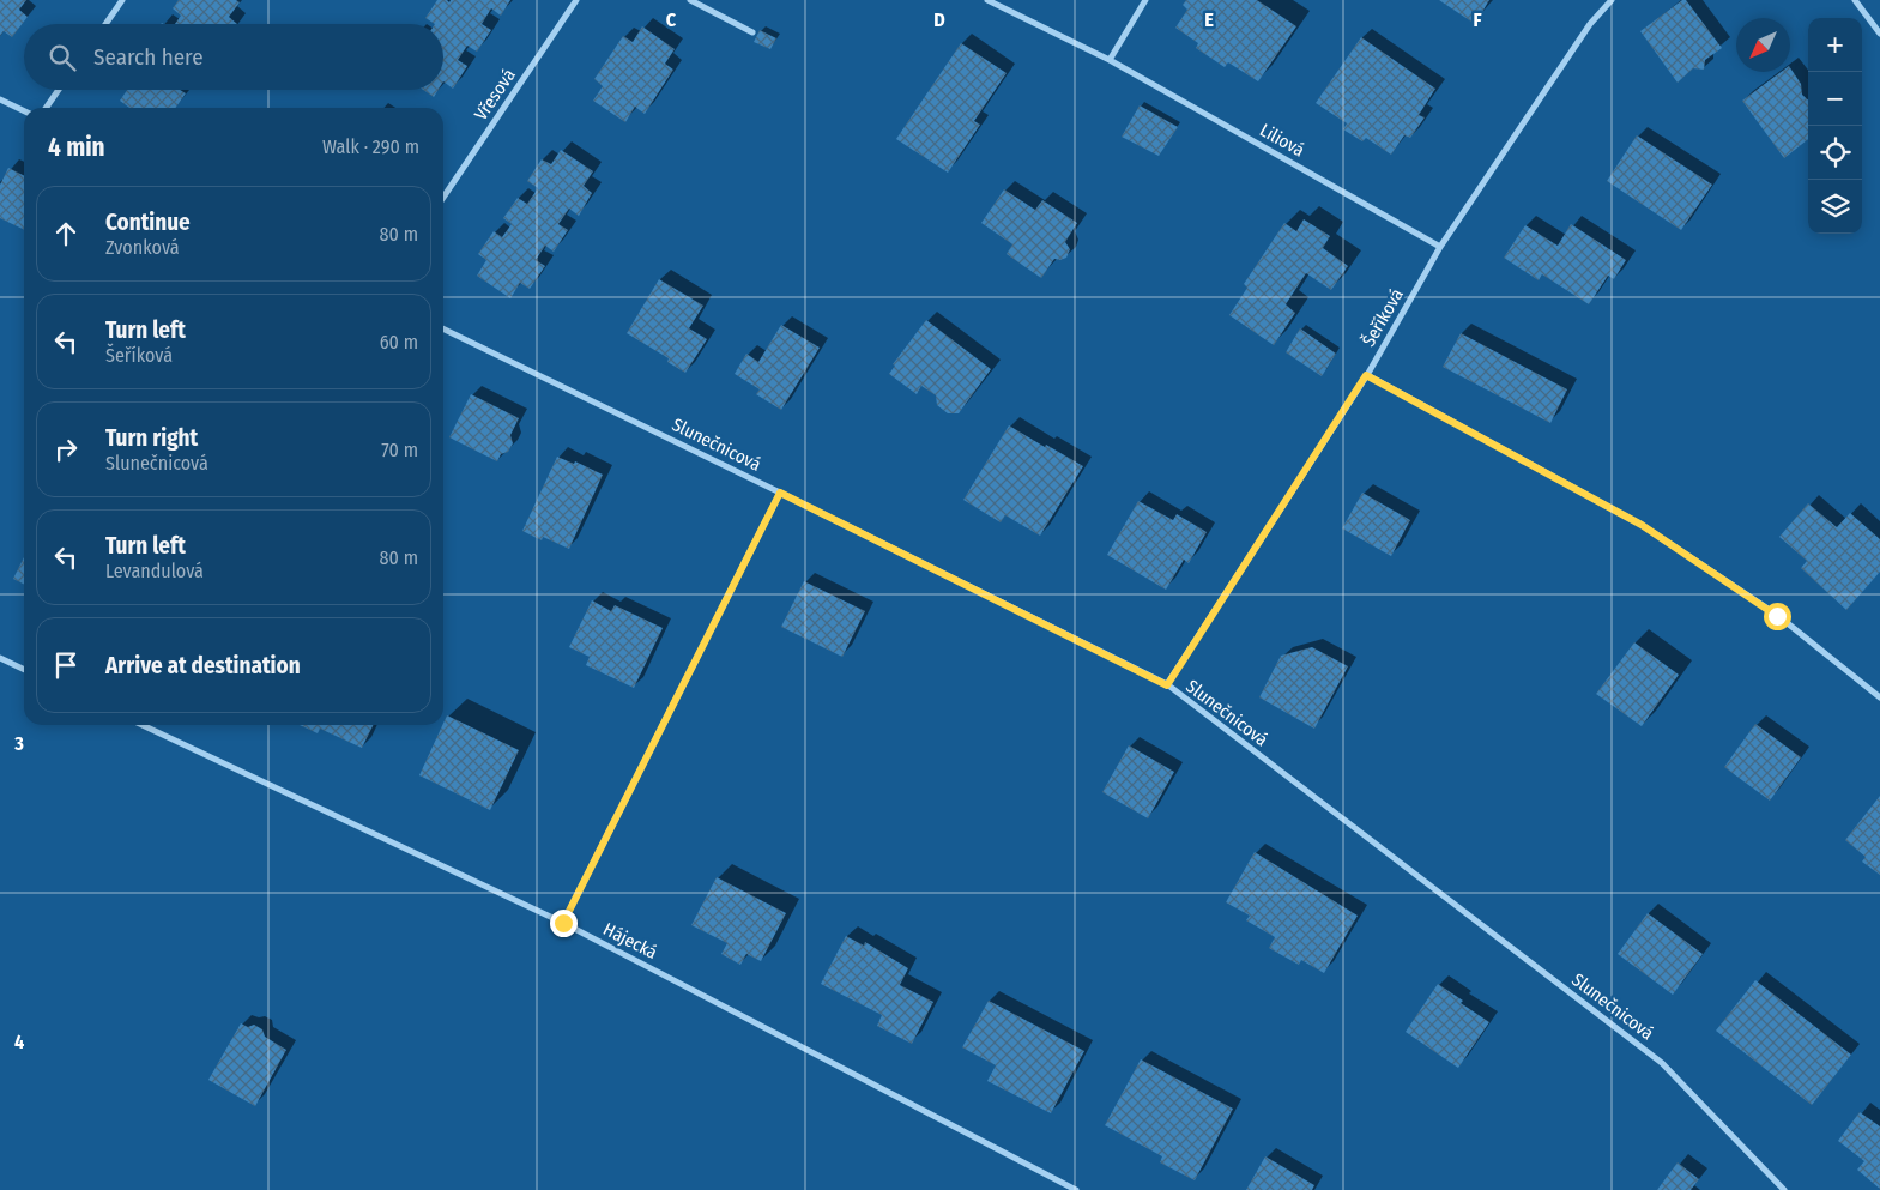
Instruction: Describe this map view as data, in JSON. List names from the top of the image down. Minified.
{"streets":{"street":["Vřesová","Liliová","Šeříková","Slunečnicová","Hájecká"]},"crossings":[["Liliová","Šeříková"],["Šeříková","Slunečnicová"]],"north":"bottom left","page":{"map_buttons":["+","−"],"search":"Search here","heading":["4 min","Walk · 290 m"],"list":[["Continue","Zvonková","80 m"],["Turn left","Šeříková","60 m"],["Turn right","Slunečnicová","70 m"],["Turn left","Levandulová","80 m"],"Arrive at destination"]},"grid":{"columns":["C","D","E","F"],"rows":["3","4"]}}
